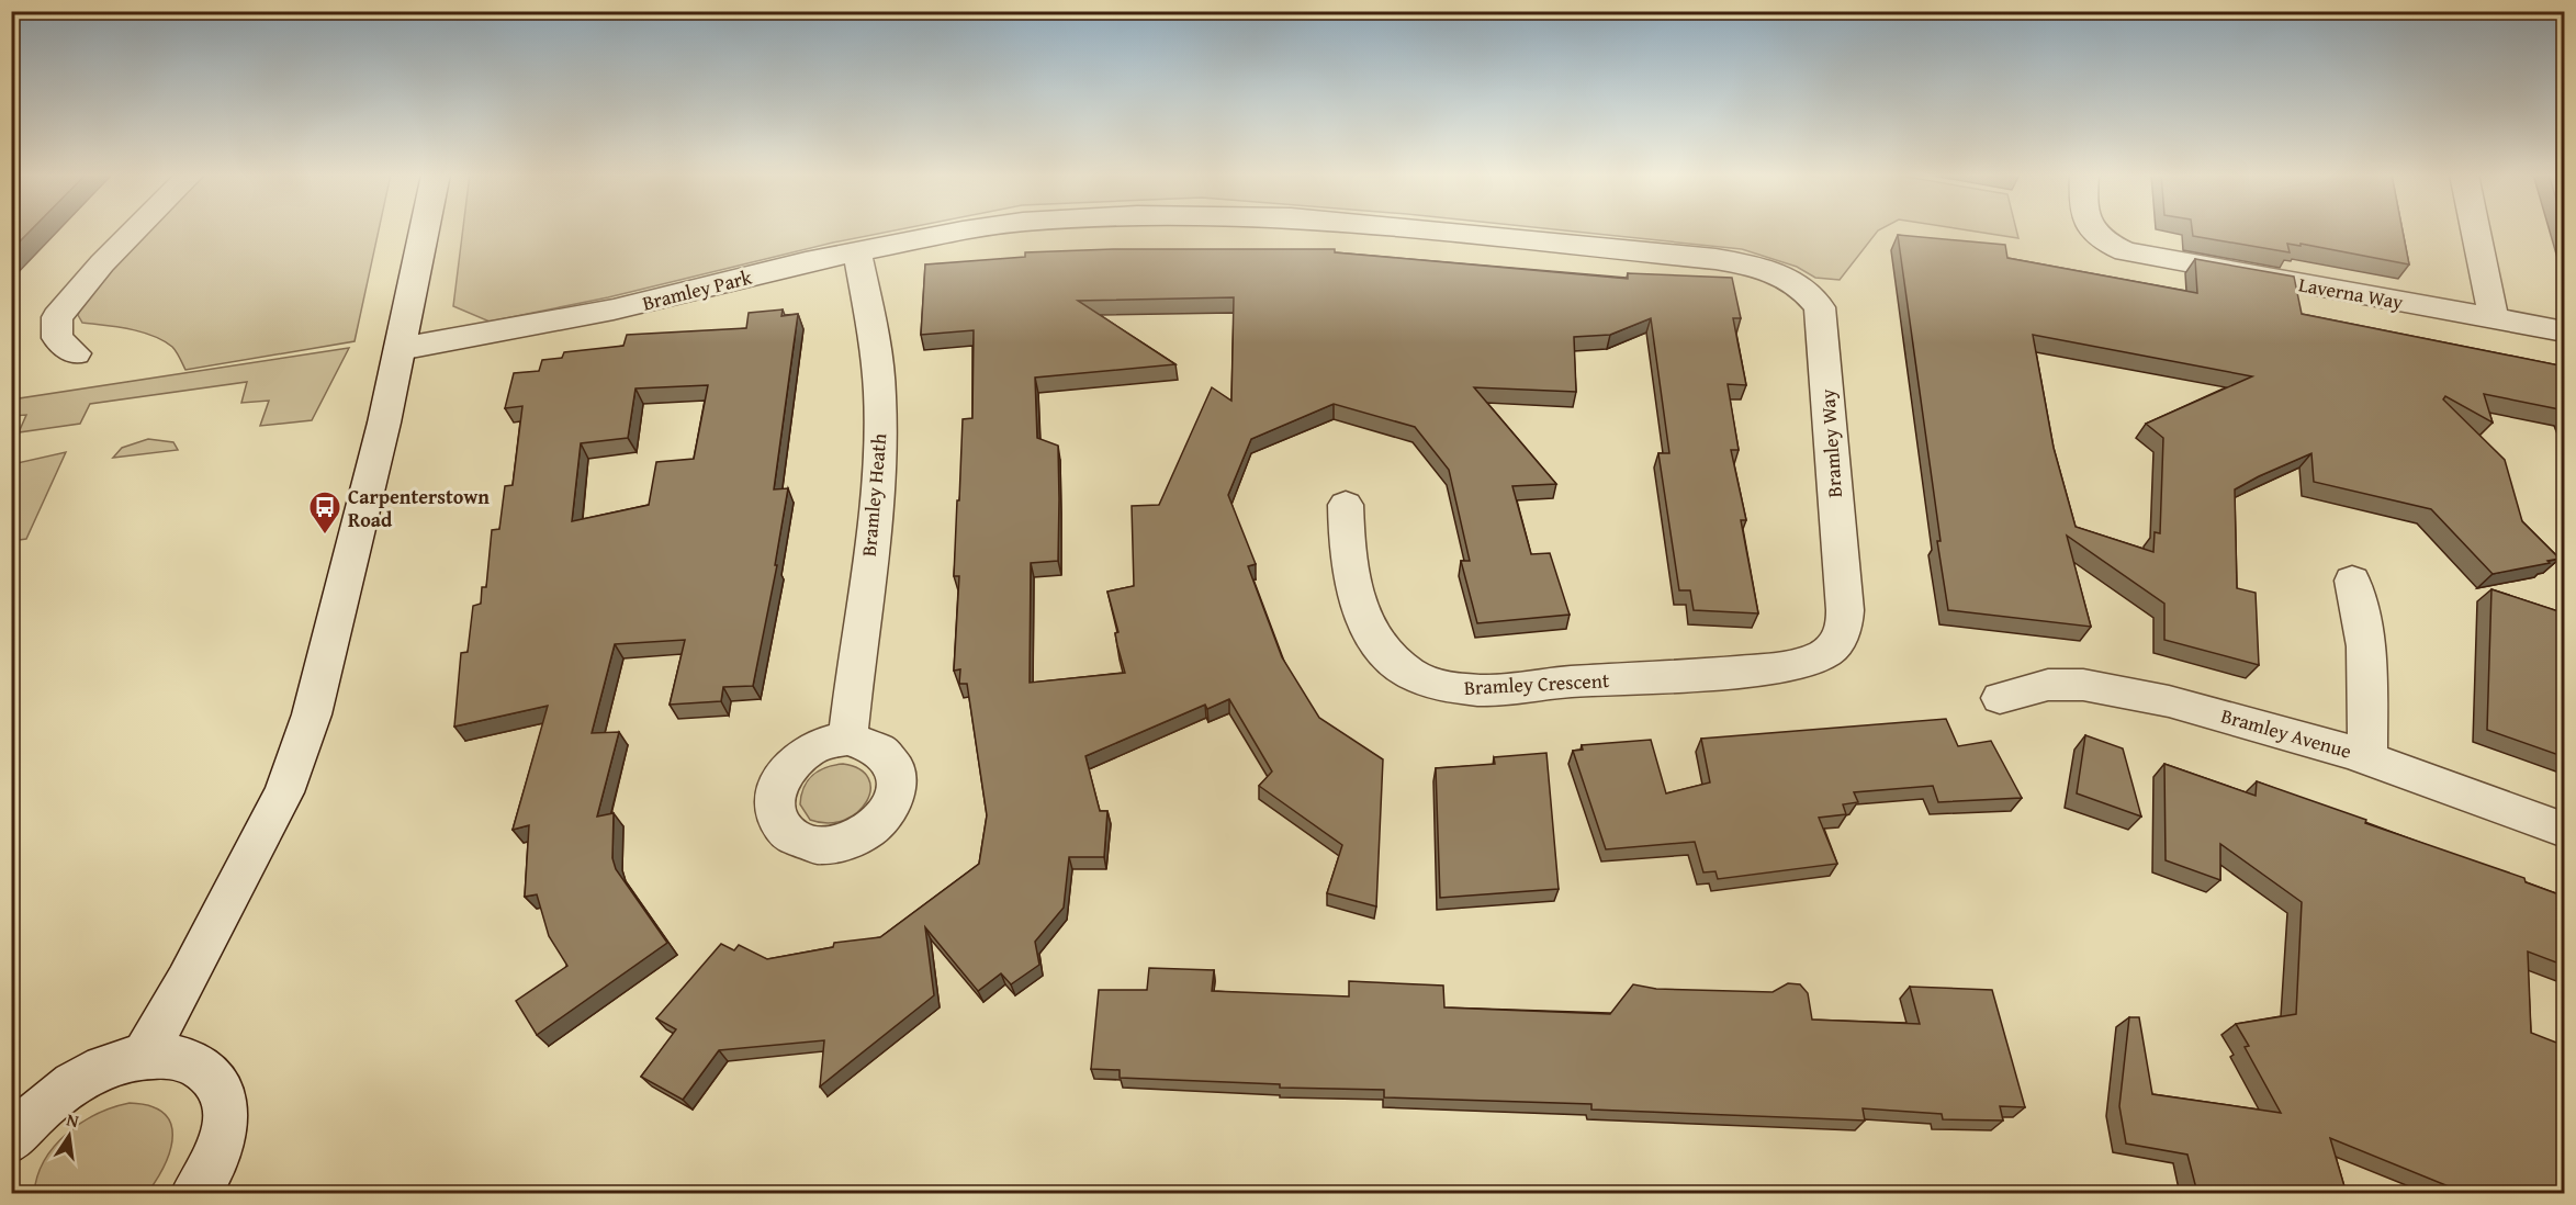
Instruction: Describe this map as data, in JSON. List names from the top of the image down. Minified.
{"streets":{"street":["Bramley Park","Laverna Way","Bramley Way","Bramley Heath","Bramley Crescent","Bramley Avenue"]},"crossings":[["Bramley Park","Bramley Way"],["Bramley Park","Bramley Heath"],["Bramley Way","Bramley Crescent"]],"places":{"bus stop":["Carpenterstown Road"]},"north":"top"}
